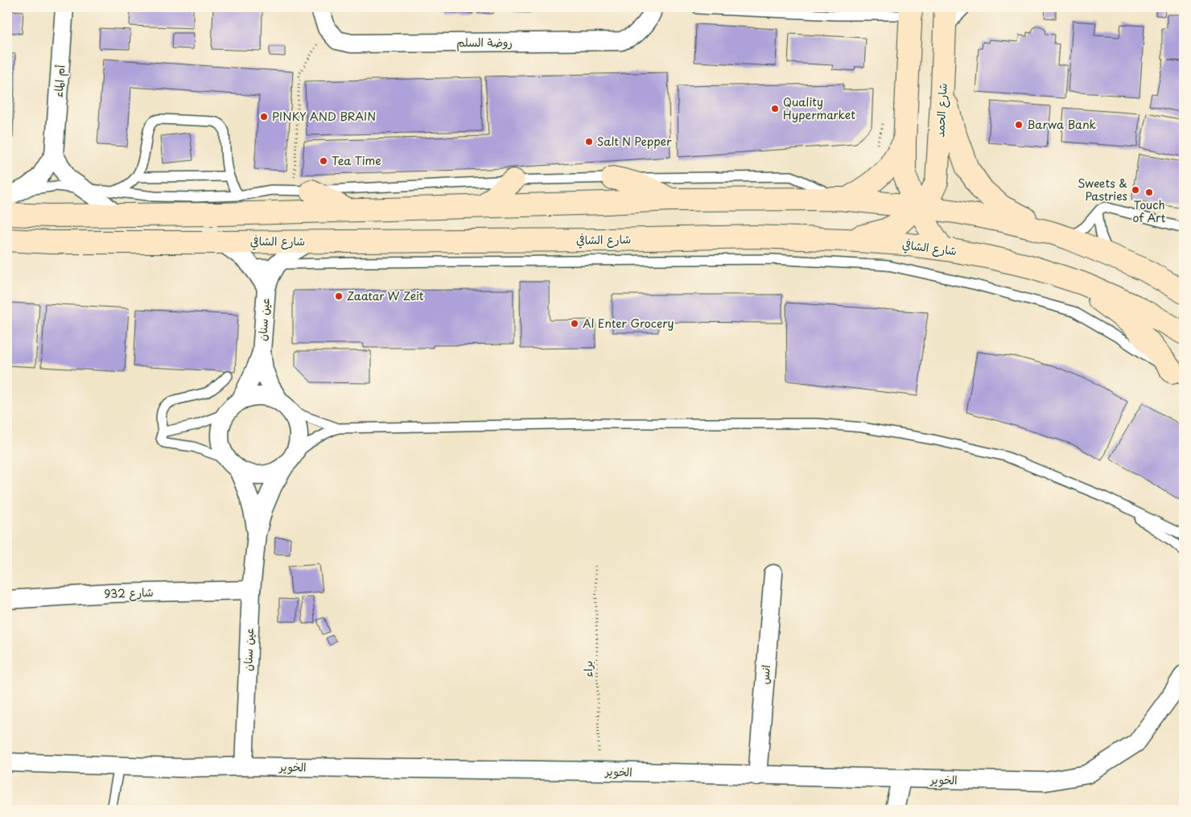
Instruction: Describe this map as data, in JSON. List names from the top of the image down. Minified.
{"streets":{"main road":["شارع الحمد","شارع الشافي"],"street":["روضة السلم","أم الماء","عين سنان","شارع 932","انس","الخوير"],"path":["براء"]},"crossings":[["شارع الحمد","شارع الشافي"],["شارع الشافي","عين سنان"],["عين سنان","شارع 932"],["عين سنان","الخوير"],["براء","الخوير"],["انس","الخوير"]],"places":["Quality Hypermarket","PINKY AND BRAIN","Barwa Bank","Salt N Pepper","Tea Time","Sweets & Pastries","Touch of Art","Zaatar W Zeit","Al Enter Grocery"]}
